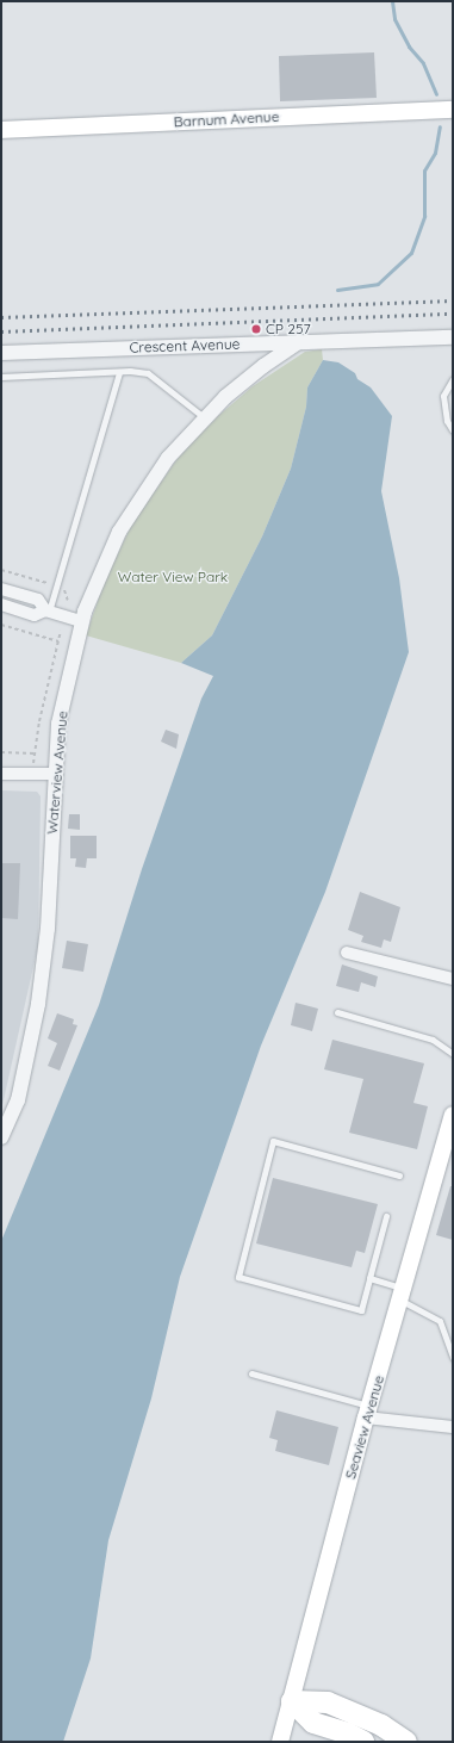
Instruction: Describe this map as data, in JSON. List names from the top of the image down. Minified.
{"streets":{"main road":["Barnum Avenue","Seaview Avenue"],"street":["Crescent Avenue","Waterview Avenue"]},"crossings":[["Crescent Avenue","Waterview Avenue"]],"parks":["Water View Park"],"places":["CP 257"]}
